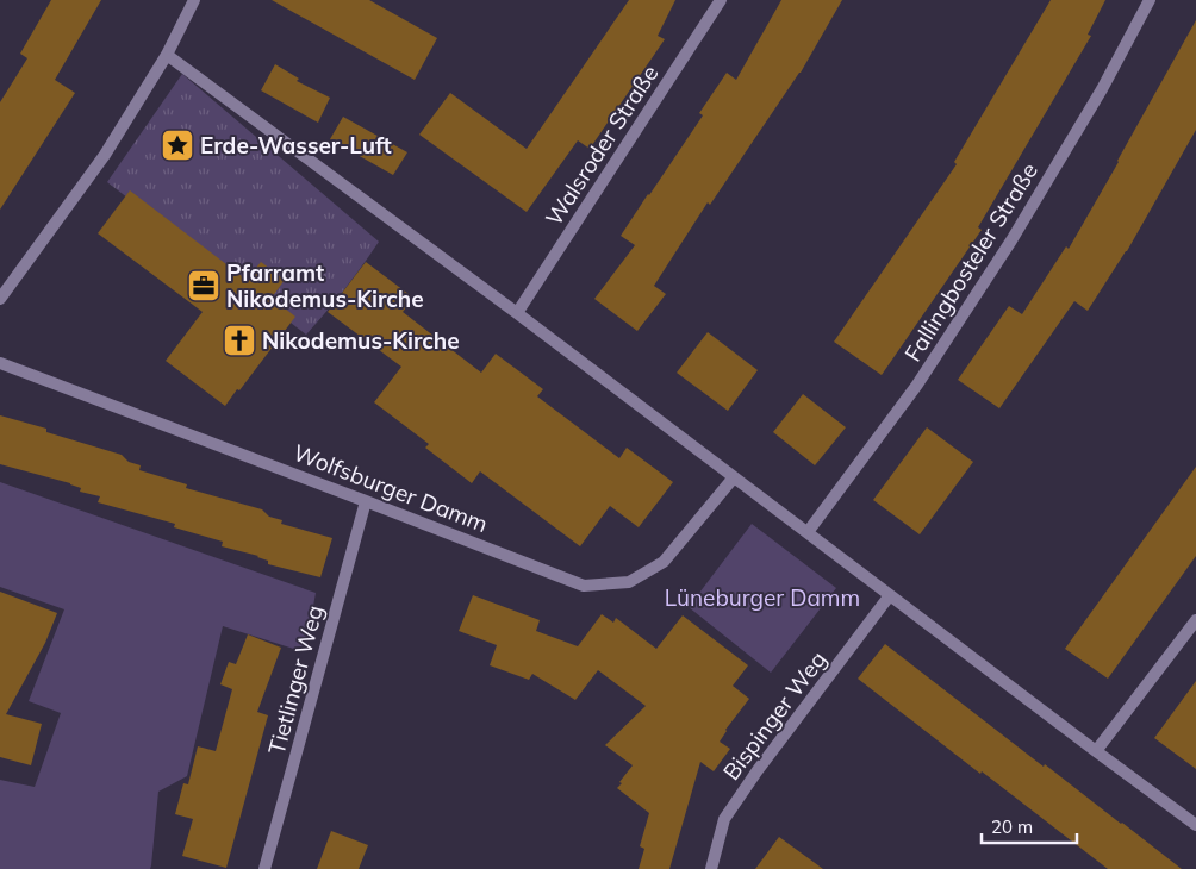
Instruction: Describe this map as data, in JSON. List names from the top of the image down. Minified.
{"streets":{"street":["Walsroder Straße","Fallingbosteler Straße","Wolfsburger Damm","Tietlinger Weg","Bispinger Weg"]},"crossings":[["Wolfsburger Damm","Tietlinger Weg"]],"parks":["Lüneburger Damm"],"places":{"place":["Erde-Wasser-Luft"],"office":["Pfarramt Nikodemus-Kirche"],"church":["Nikodemus-Kirche"]},"scale_bar":"20 m"}
